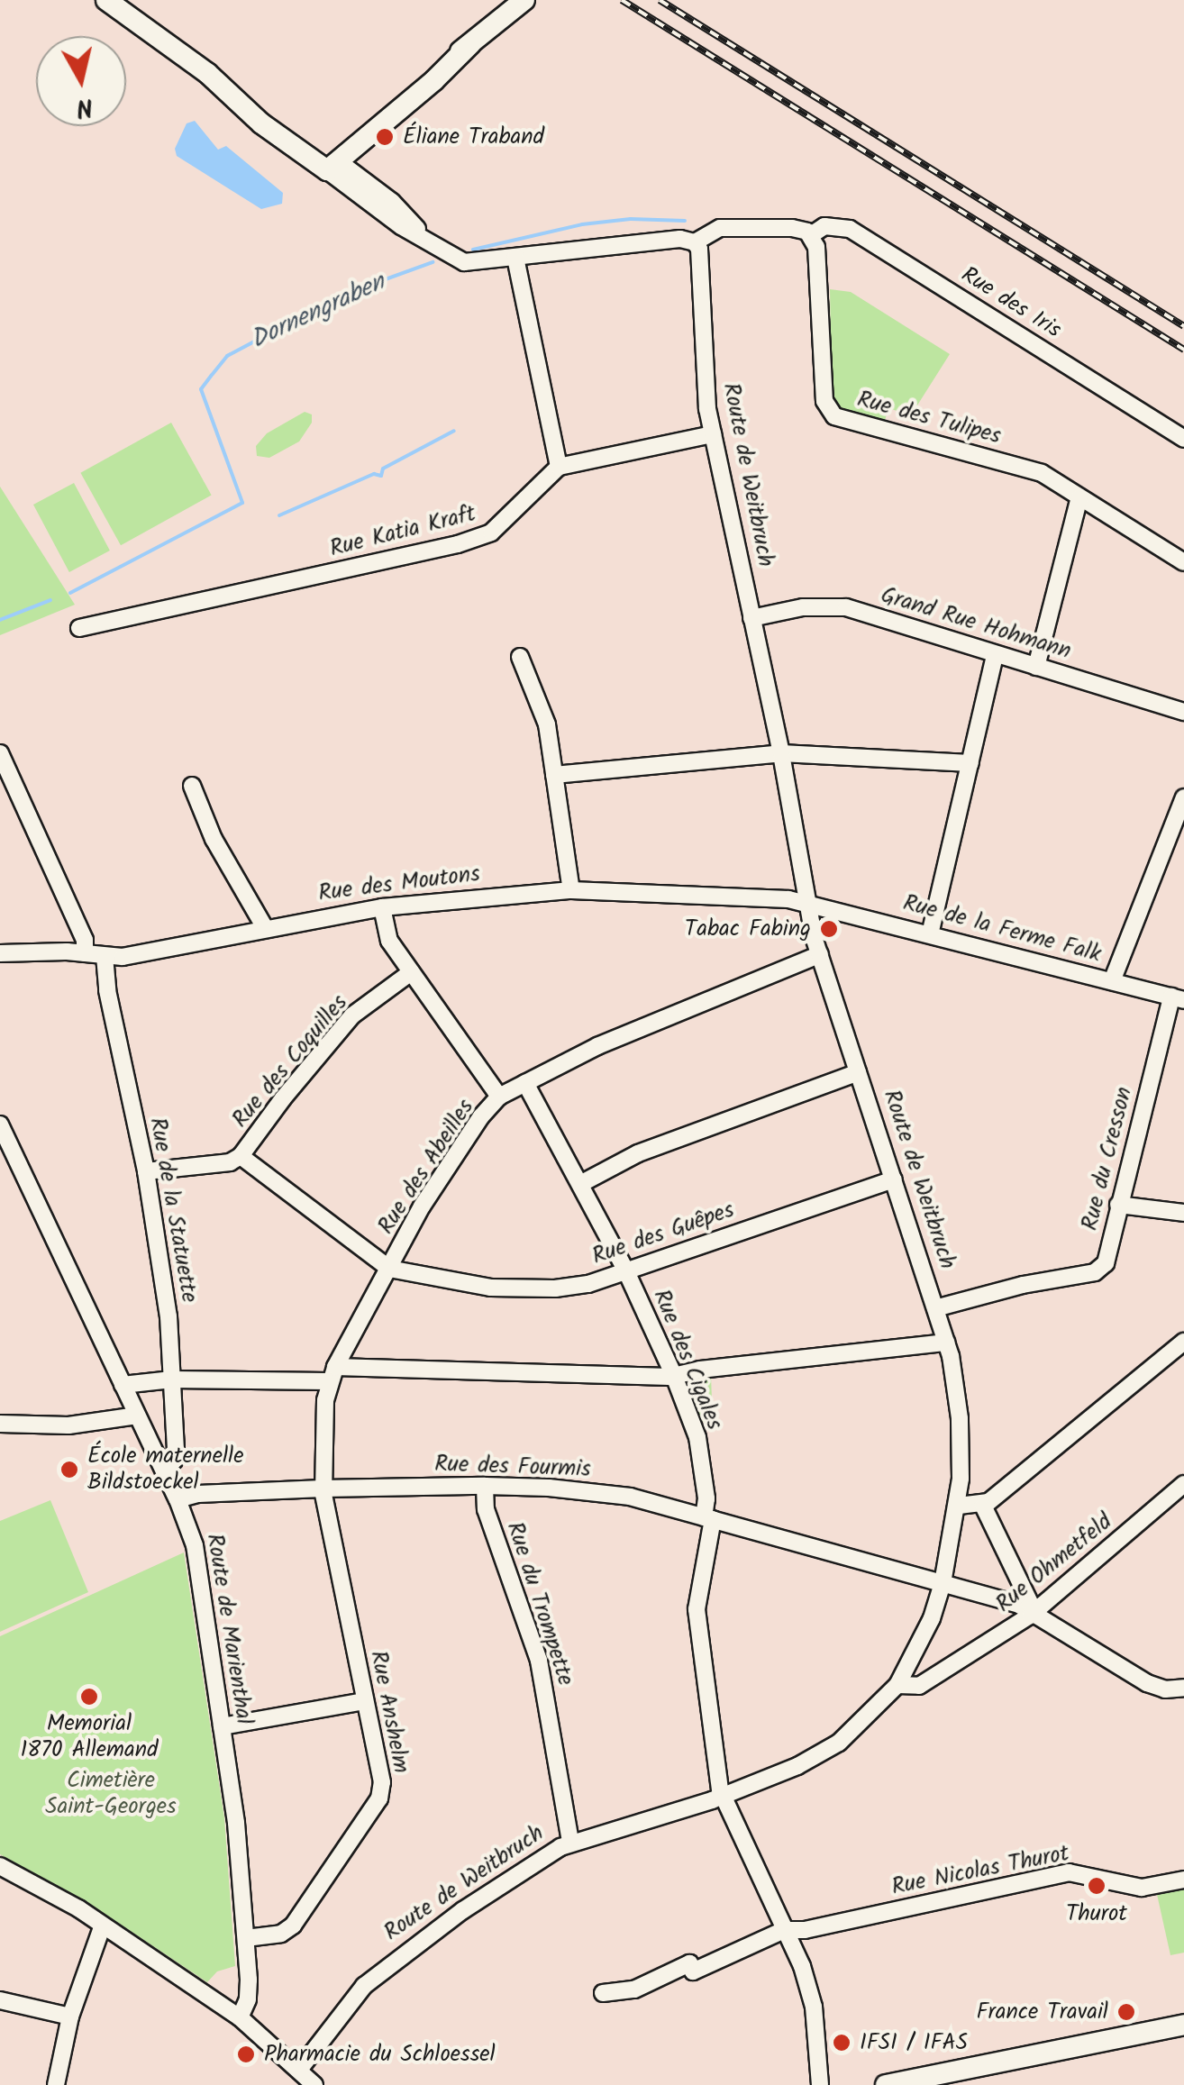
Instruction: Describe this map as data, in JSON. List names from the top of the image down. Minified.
{"streets":{"street":["Rue des Iris","Rue des Tulipes","Route de Weitbruch","Rue Katia Kraft","Grand Rue Hohmann","Rue des Moutons","Rue de la Ferme Falk","Rue des Coquilles","Rue du Cresson","Rue des Abeilles","Rue de la Statuette","Rue des Guêpes","Rue des Cigales","Rue des Fourmis","Rue Ohmetfeld","Rue du Trompette","Route de Marienthal","Rue Anshelm","Rue Nicolas Thurot"]},"crossings":[["Rue des Iris","Rue des Tulipes"],["Route de Weitbruch","Grand Rue Hohmann"],["Route de Weitbruch","Rue des Moutons"],["Route de Weitbruch","Rue de la Ferme Falk"],["Route de Weitbruch","Rue du Cresson"],["Route de Weitbruch","Rue des Abeilles"],["Route de Weitbruch","Rue des Guêpes"],["Route de Weitbruch","Rue des Cigales"],["Route de Weitbruch","Rue des Fourmis"],["Route de Weitbruch","Rue Ohmetfeld"],["Route de Weitbruch","Rue du Trompette"],["Rue des Moutons","Rue de la Ferme Falk"],["Rue des Moutons","Rue de la Statuette"],["Rue de la Ferme Falk","Rue du Cresson"],["Rue des Coquilles","Rue de la Statuette"],["Rue des Abeilles","Rue des Guêpes"],["Rue des Abeilles","Rue des Cigales"],["Rue des Abeilles","Rue des Fourmis"],["Rue des Abeilles","Rue Anshelm"],["Rue de la Statuette","Route de Marienthal"],["Rue des Guêpes","Rue des Cigales"],["Rue des Cigales","Rue des Fourmis"],["Rue des Cigales","Rue Nicolas Thurot"],["Rue des Fourmis","Rue Ohmetfeld"],["Rue des Fourmis","Rue du Trompette"],["Rue des Fourmis","Route de Marienthal"],["Rue des Fourmis","Rue Anshelm"],["Route de Marienthal","Rue Anshelm"]],"water":["Dornengraben"],"parks":["Cimetière Saint-Georges"],"places":["Éliane Traband","Tabac Fabing","École maternelle Bildstoeckel","Memorial 1870 Allemand","Thurot","France Travail","IFSI / IFAS","Pharmacie du Schloessel"],"north":"bottom"}
